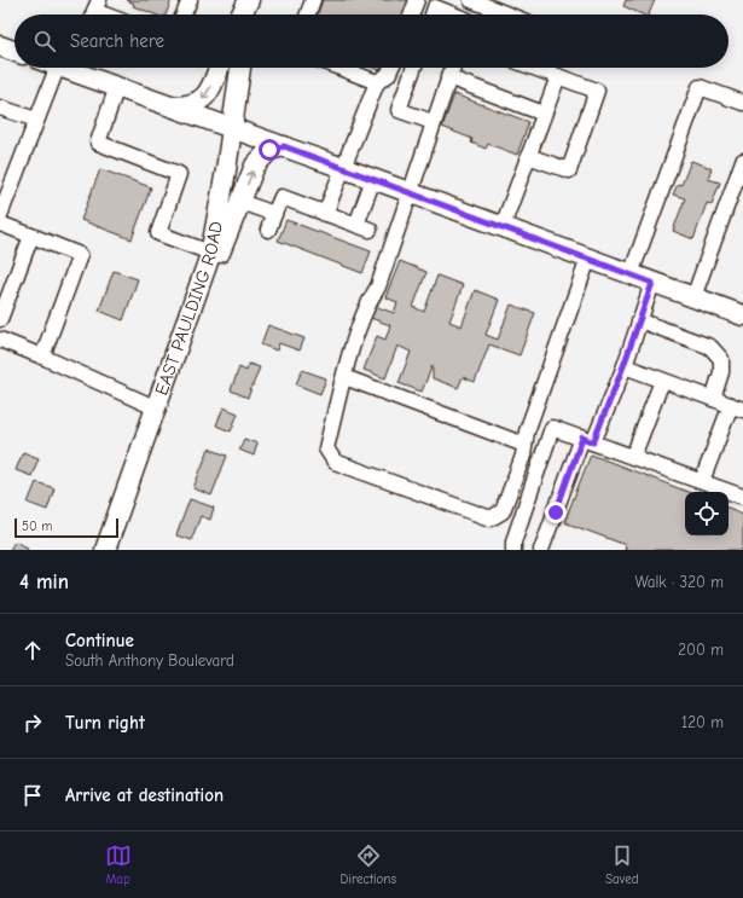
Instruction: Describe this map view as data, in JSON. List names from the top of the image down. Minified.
{"streets":{"main road":["EAST PAULDING ROAD"]},"scale_bar":"50 m","page":{"search":"Search here","scale":"50 m","heading":["4 min","Walk · 320 m"],"list":[["Continue","South Anthony Boulevard","200 m"],["Turn right","120 m"],"Arrive at destination"],"nav":["Map","Directions","Saved"]}}
